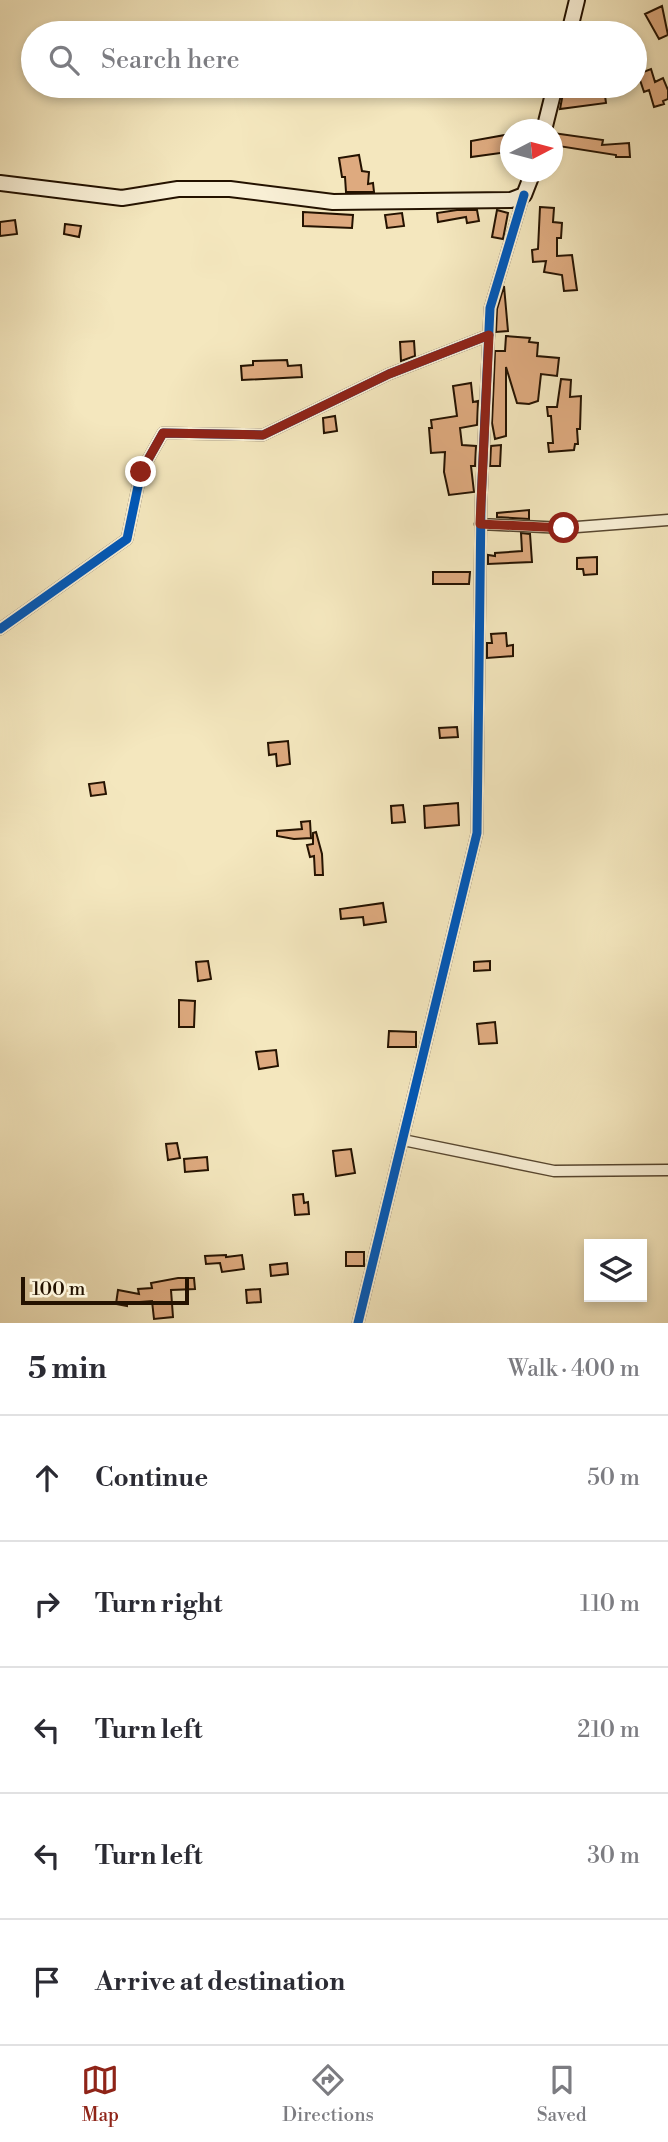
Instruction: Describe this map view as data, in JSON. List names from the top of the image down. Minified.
{"scale_bar":"100 m","north":"right","page":{"search":"Search here","scale":"100 m","heading":["5 min","Walk · 400 m"],"list":[["Continue","50 m"],["Turn right","110 m"],["Turn left","210 m"],["Turn left","30 m"],"Arrive at destination"],"nav":["Map","Directions","Saved"]}}
